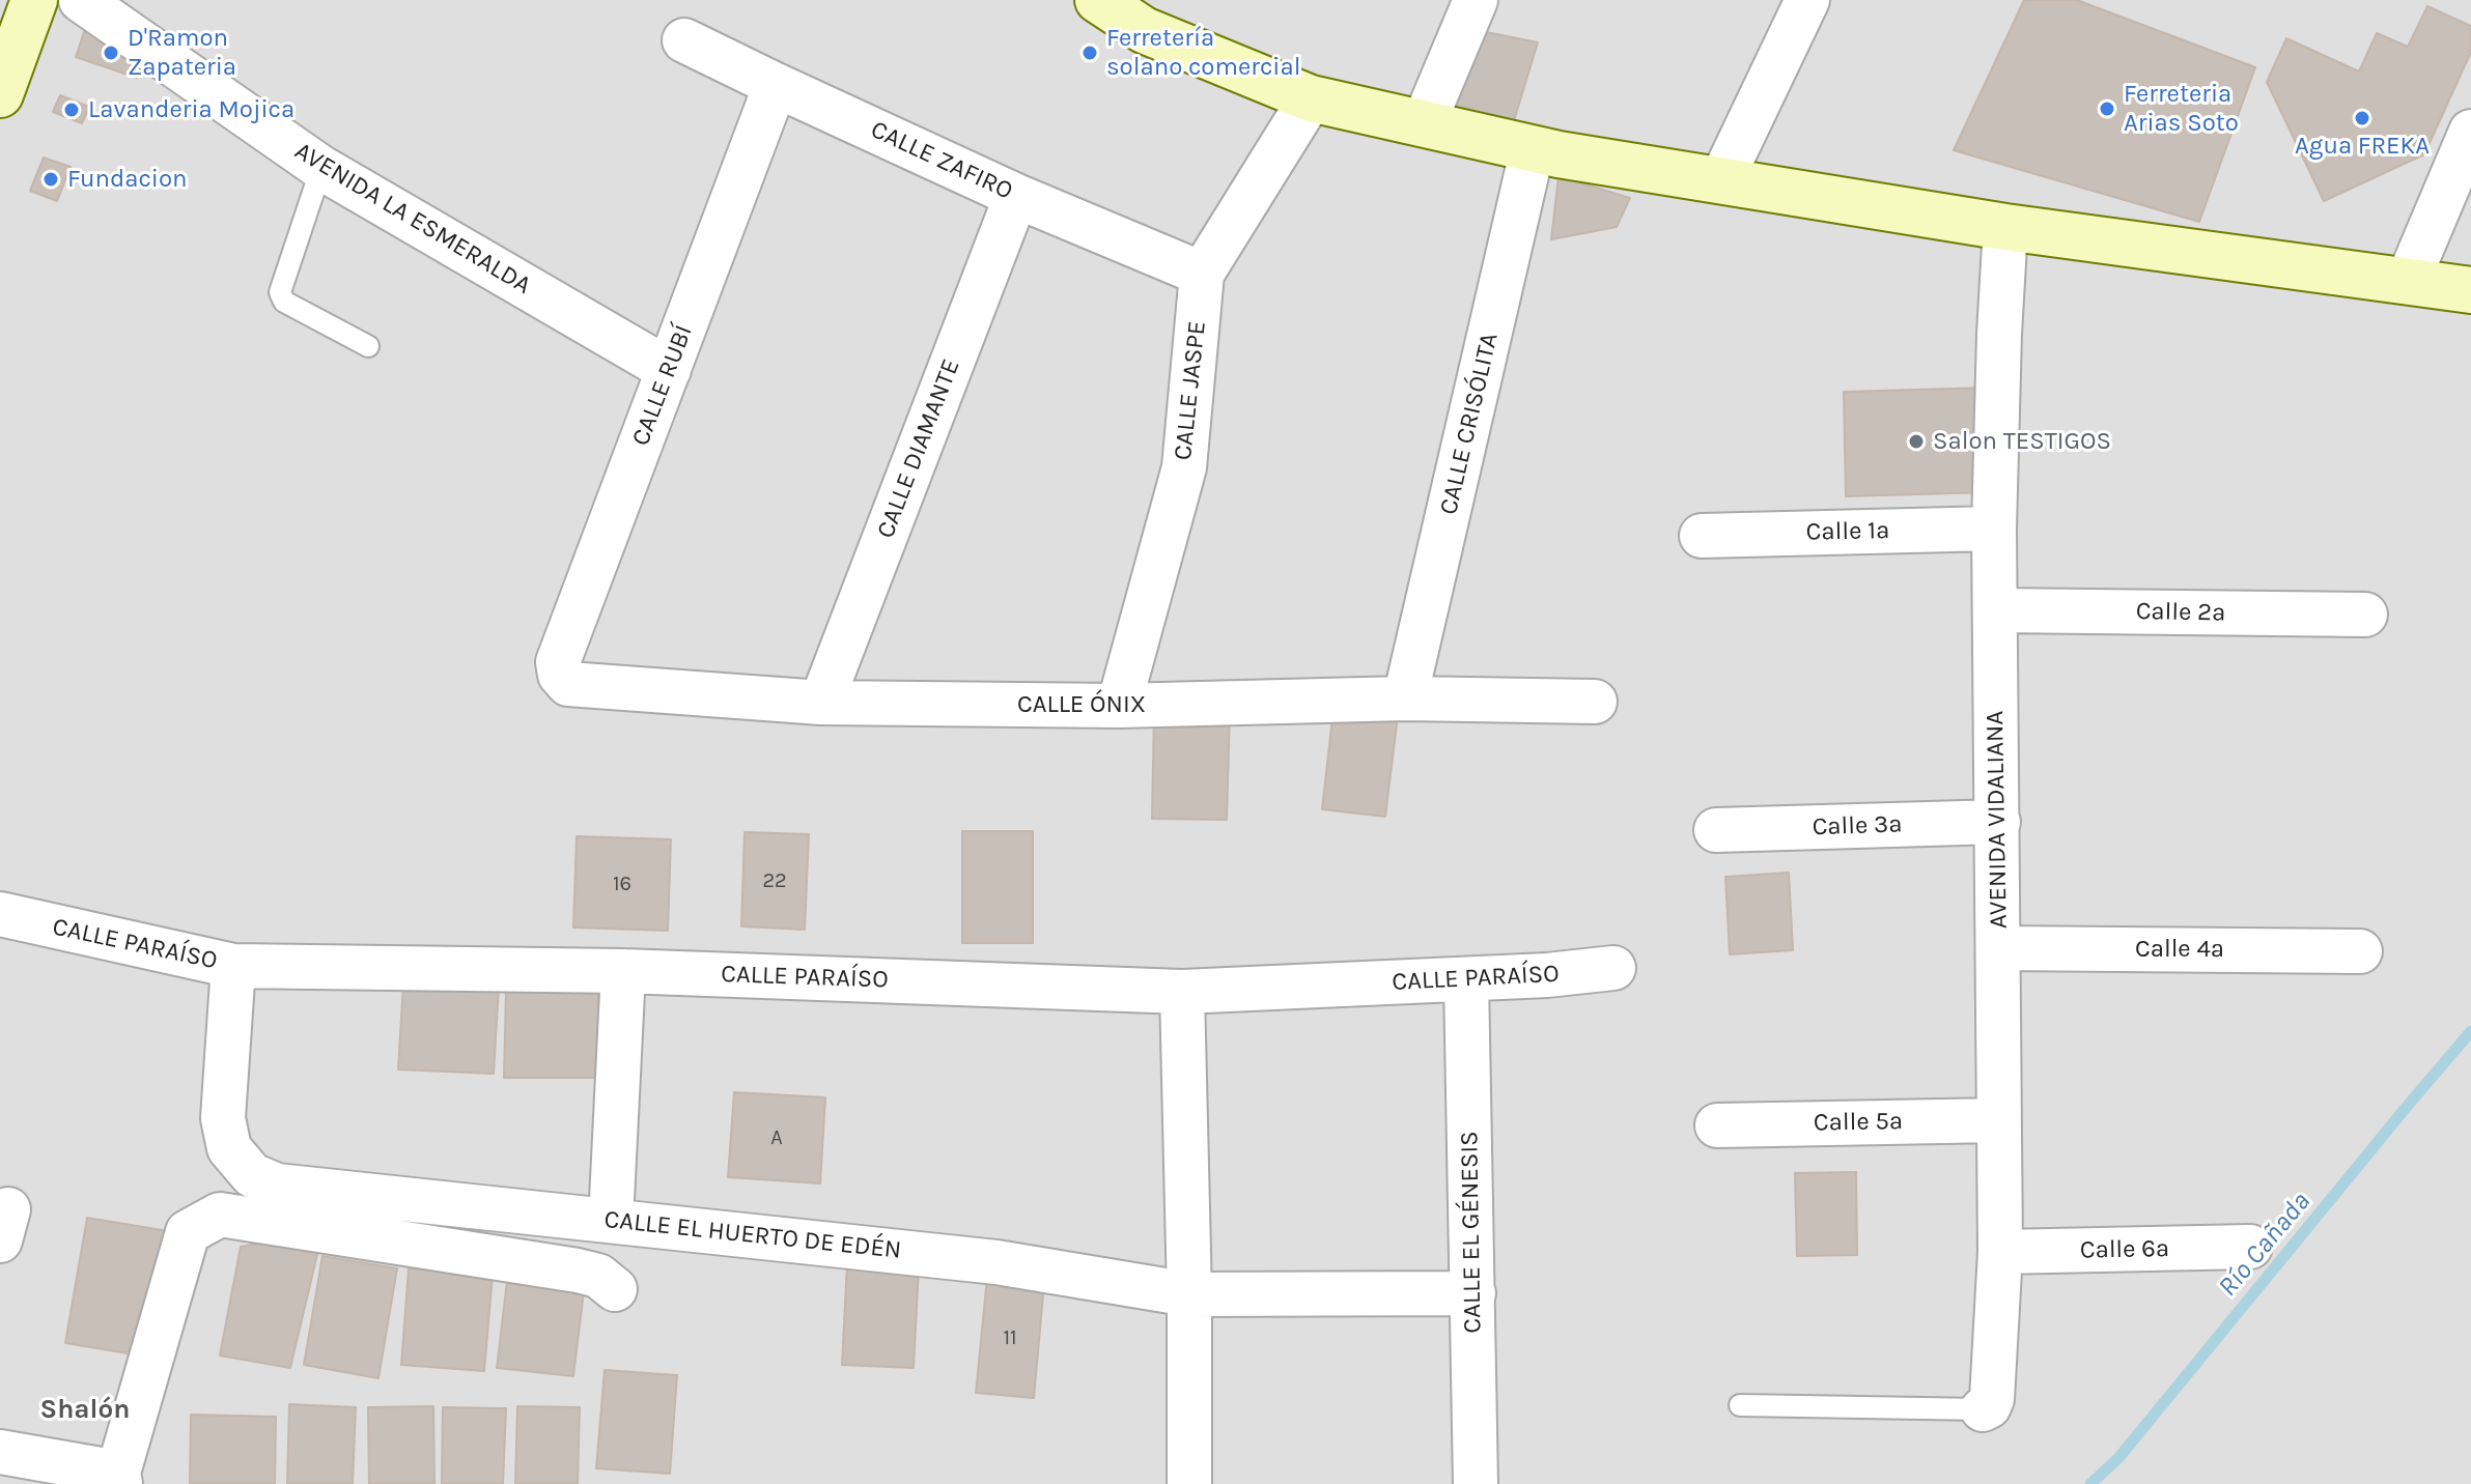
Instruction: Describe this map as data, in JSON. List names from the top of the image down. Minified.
{"streets":{"street":["CALLE ZAFIRO","AVENIDA LA ESMERALDA","CALLE RUBÍ","CALLE JASPE","CALLE CRISÓLITA","CALLE DIAMANTE","Calle 1ª","Calle 2ª","CALLE ÓNIX","AVENIDA VIDALIANA","Calle 3ª","CALLE PARAÍSO","Calle 4ª","Calle 5ª","CALLE EL GÉNESIS","CALLE EL HUERTO DE EDÉN","Calle 6ª"]},"crossings":[["CALLE ZAFIRO","CALLE RUBÍ"],["CALLE ZAFIRO","CALLE JASPE"],["CALLE ZAFIRO","CALLE DIAMANTE"],["AVENIDA LA ESMERALDA","CALLE RUBÍ"],["CALLE RUBÍ","CALLE ÓNIX"],["CALLE JASPE","CALLE ÓNIX"],["CALLE CRISÓLITA","CALLE ÓNIX"],["CALLE DIAMANTE","CALLE ÓNIX"],["Calle 1ª","AVENIDA VIDALIANA"],["Calle 2ª","AVENIDA VIDALIANA"],["AVENIDA VIDALIANA","Calle 3ª"],["AVENIDA VIDALIANA","Calle 4ª"],["AVENIDA VIDALIANA","Calle 5ª"],["AVENIDA VIDALIANA","Calle 6ª"],["CALLE PARAÍSO","CALLE EL GÉNESIS"],["CALLE PARAÍSO","CALLE EL HUERTO DE EDÉN"],["CALLE EL GÉNESIS","CALLE EL HUERTO DE EDÉN"]],"districts":["Shalón"],"water":["Río Cañada"],"places":["D'Ramon Zapateria","Ferretería solano comercial","Ferreteria Arias Soto","Lavanderia Mojica","Agua FREKA","Fundacion","Salon TESTIGOS"],"house_numbers":["22","16","A","11"]}
